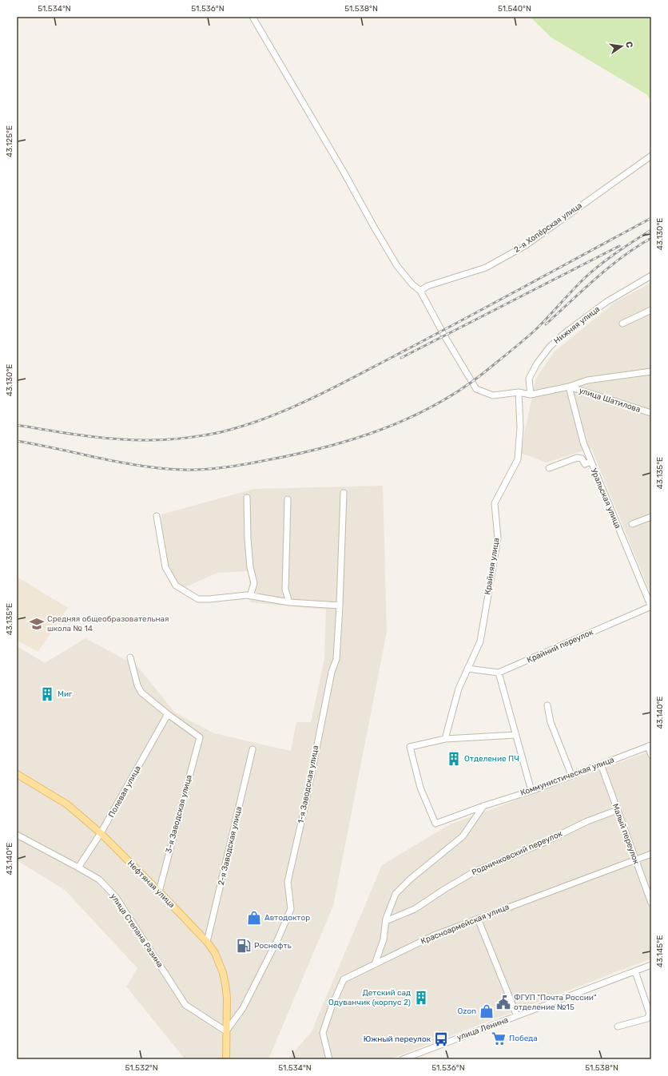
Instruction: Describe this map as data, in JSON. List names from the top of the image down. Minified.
{"streets":{"main road":["Нефтяная улица"],"street":["2-я Хопёрская улица","Нижняя улица","улица Шатилова","Уральская улица","Крайняя улица","Крайний переулок","Коммунистическая улица","1-я Заводская улица","Полевая улица","3-я Заводская улица","Малый переулок","2-я Заводская улица","Родничковский переулок","Красноармейская улица","улица Степана Разина","улица Ленина"]},"crossings":[["Нижняя улица","улица Шатилова"],["улица Шатилова","Уральская улица"],["Уральская улица","Крайний переулок"],["Крайняя улица","Коммунистическая улица"],["Коммунистическая улица","Малый переулок"],["1-я Заводская улица","Нефтяная улица"],["1-я Заводская улица","улица Степана Разина"],["Полевая улица","3-я Заводская улица"],["Полевая улица","Нефтяная улица"],["Полевая улица","улица Степана Разина"],["3-я Заводская улица","Нефтяная улица"],["Малый переулок","Родничковский переулок"],["Малый переулок","Красноармейская улица"],["2-я Заводская улица","Нефтяная улица"],["Нефтяная улица","улица Степана Разина"]],"places":{"school or university":["Средняя общеобразовательная школа № 14"],"building":["Миг","Отделение ПЧ","Детский сад Одуванчик (корпус 2)"],"shop":["Автодоктор","Ozon"],"fuel station":["Роснефть"],"public building":["ФГУП \"Почта России\" отделение №15"],"supermarket":["Победа"],"bus stop":["Южный переулок"]},"north":"right","coordinates":["51.534°N","51.536°N","51.538°N","51.540°N","43.125°E","43.130°E","43.135°E","43.140°E","43.145°E","51.532°N"]}
